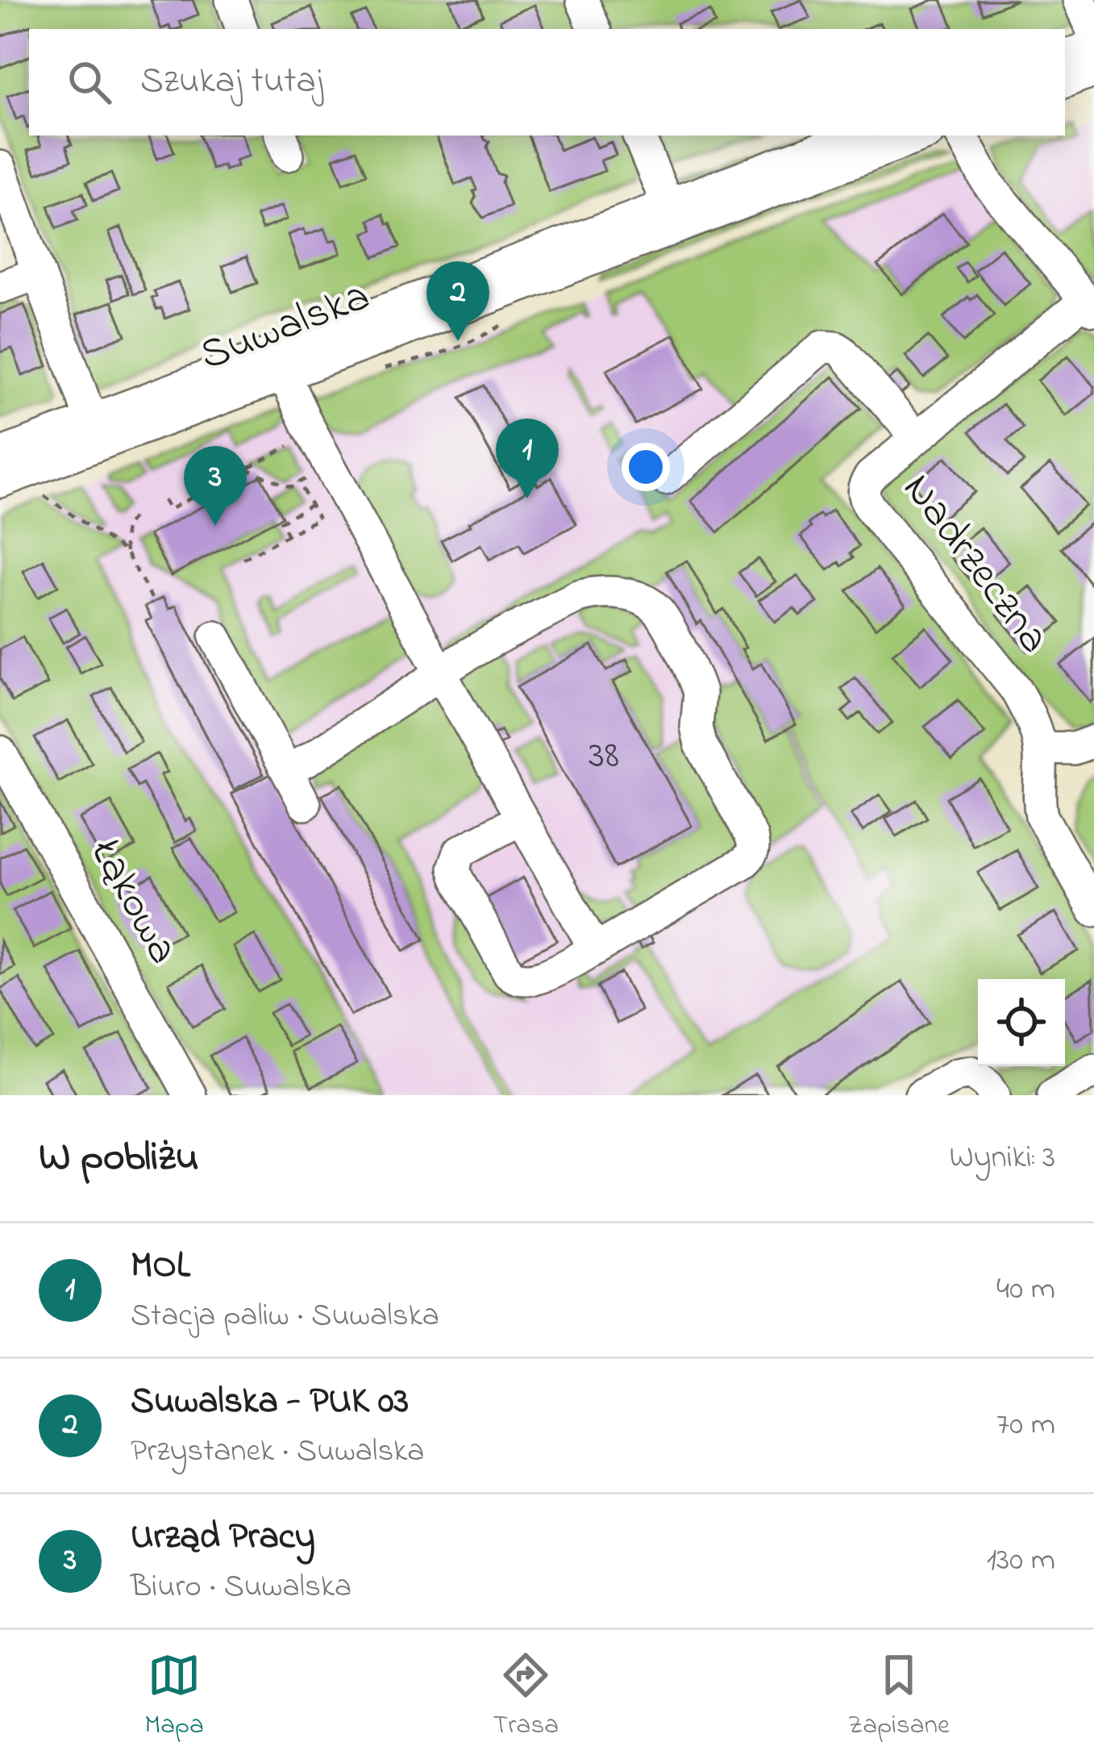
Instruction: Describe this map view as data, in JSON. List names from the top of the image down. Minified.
{"streets":{"street":["Suwalska","Nadrzeczna","Łąkowa"]},"house_numbers":["38"],"page":{"search":"Szukaj tutaj","pins":["2","1","3"],"heading":["W pobliżu","Wyniki: 3"],"list":[{"mark":"1","name":"MOL","note":"Stacja paliw · Suwalska","value":"40 m"},{"mark":"2","name":"Suwalska - PUK 03","note":"Przystanek · Suwalska","value":"70 m"},{"mark":"3","name":"Urząd Pracy","note":"Biuro · Suwalska","value":"130 m"}],"nav":["Mapa","Trasa","Zapisane"]}}
